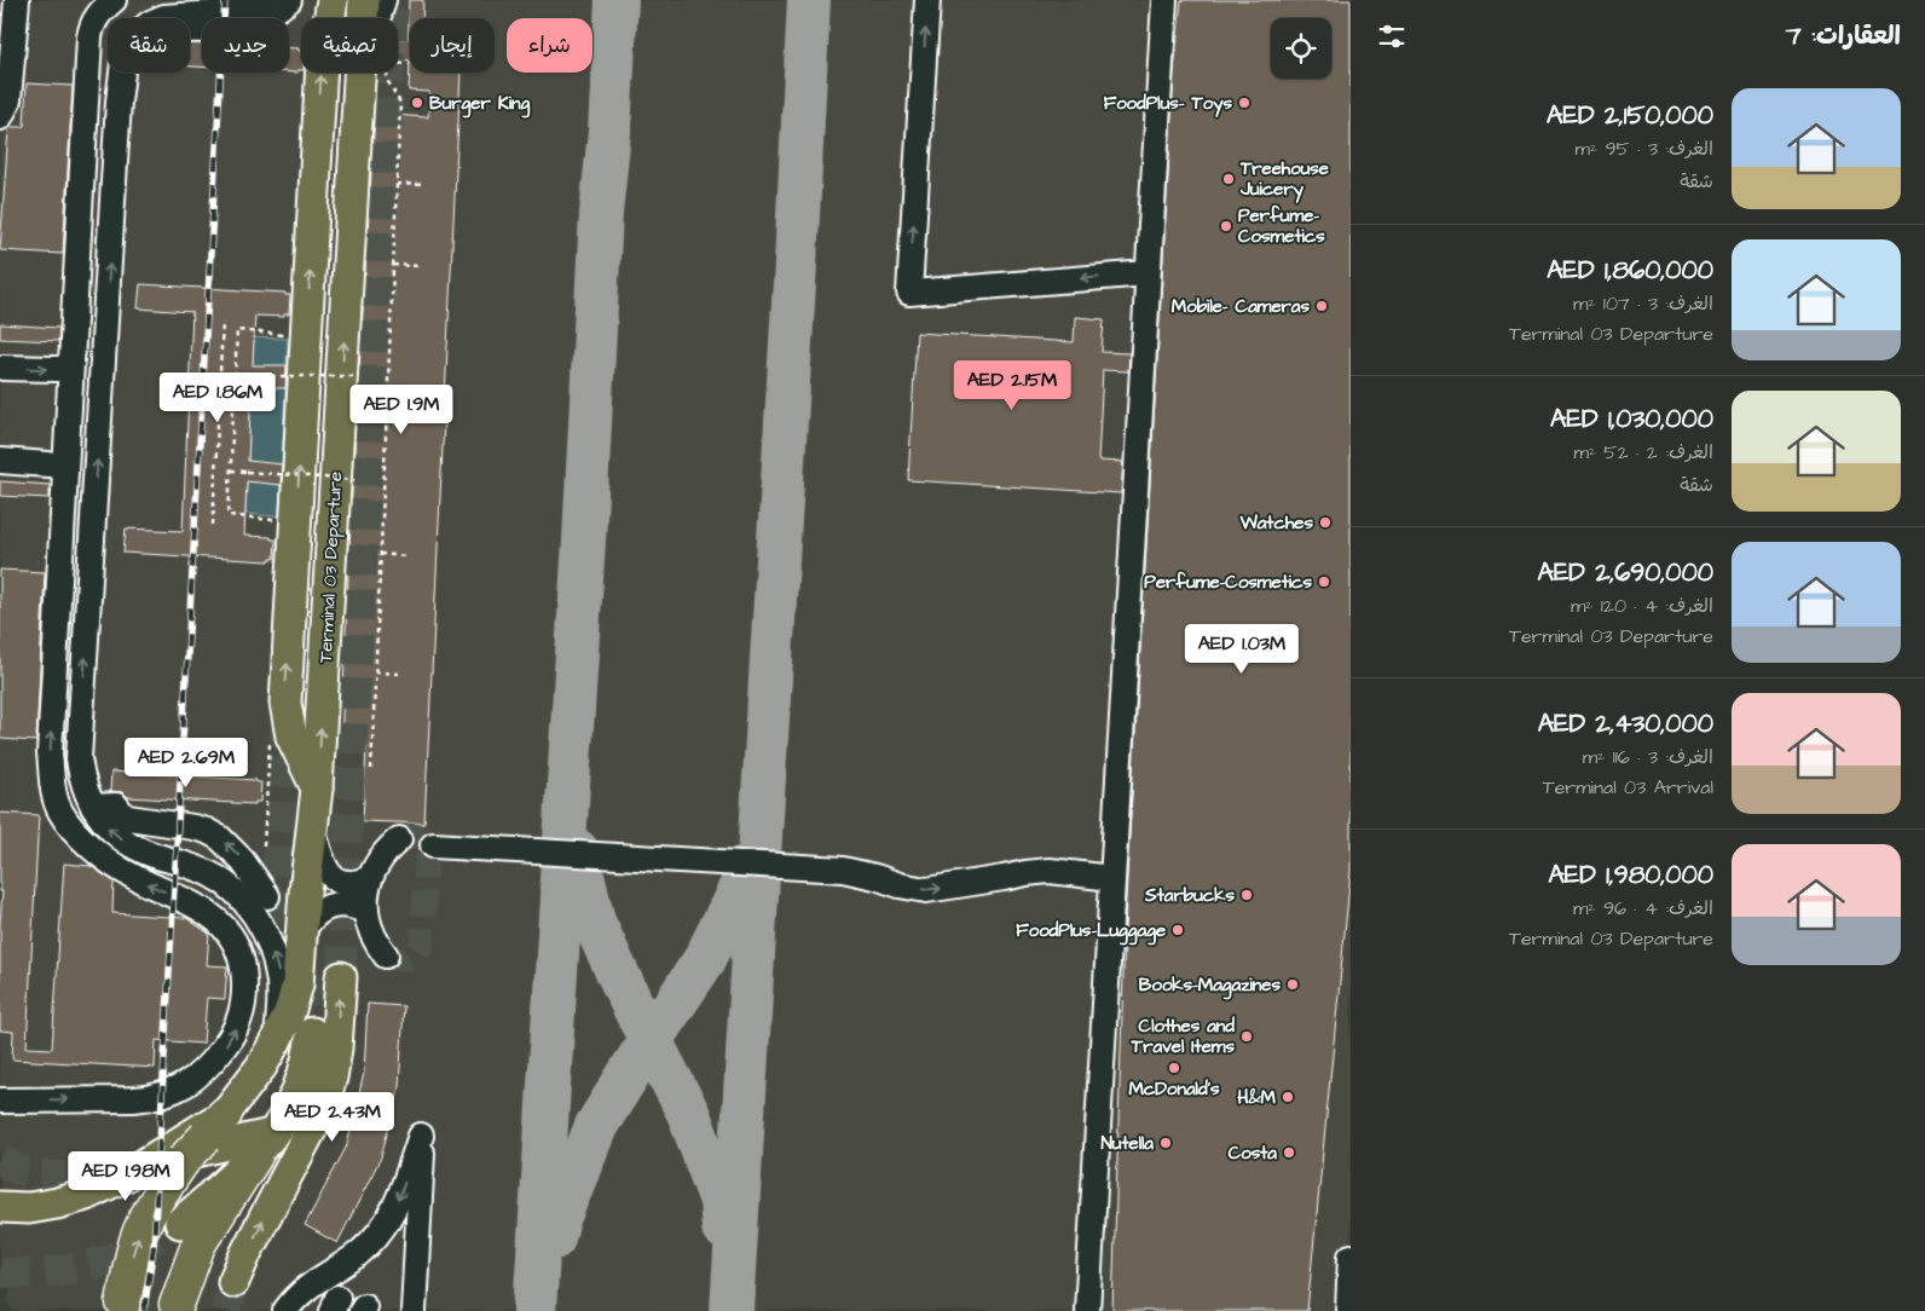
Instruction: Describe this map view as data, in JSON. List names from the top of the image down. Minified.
{"streets":{"main road":["Terminal 03 Departure"]},"places":["Burger King","FoodPlus- Toys","Treehouse Juicery","Perfume- Cosmetics","Mobile- Cameras","Watches","Perfume-Cosmetics","Starbucks","FoodPlus-Luggage","Books-Magazines","Clothes and Travel Items","McDonald's","H&M","Nutella","Costa"],"page":{"heading":"العقارات: 7","chip":["شراء","إيجار","تصفية","جديد","شقة"],"list":[{"name":"AED 2,150,000","note":"الغرف: 3 · 95 m² · شقة"},{"name":"AED 1,860,000","note":"الغرف: 3 · 107 m² · Terminal 03 Departure"},{"name":"AED 1,030,000","note":"الغرف: 2 · 52 m² · شقة"},{"name":"AED 2,690,000","note":"الغرف: 4 · 120 m² · Terminal 03 Departure"},{"name":"AED 2,430,000","note":"الغرف: 3 · 116 m² · Terminal 03 Arrival"},{"name":"AED 1,980,000","note":"الغرف: 4 · 96 m² · Terminal 03 Departure"}],"price":["AED 2.15M","AED 1.86M","AED 1.9M","AED 1.03M","AED 2.69M","AED 2.43M","AED 1.98M"]}}
